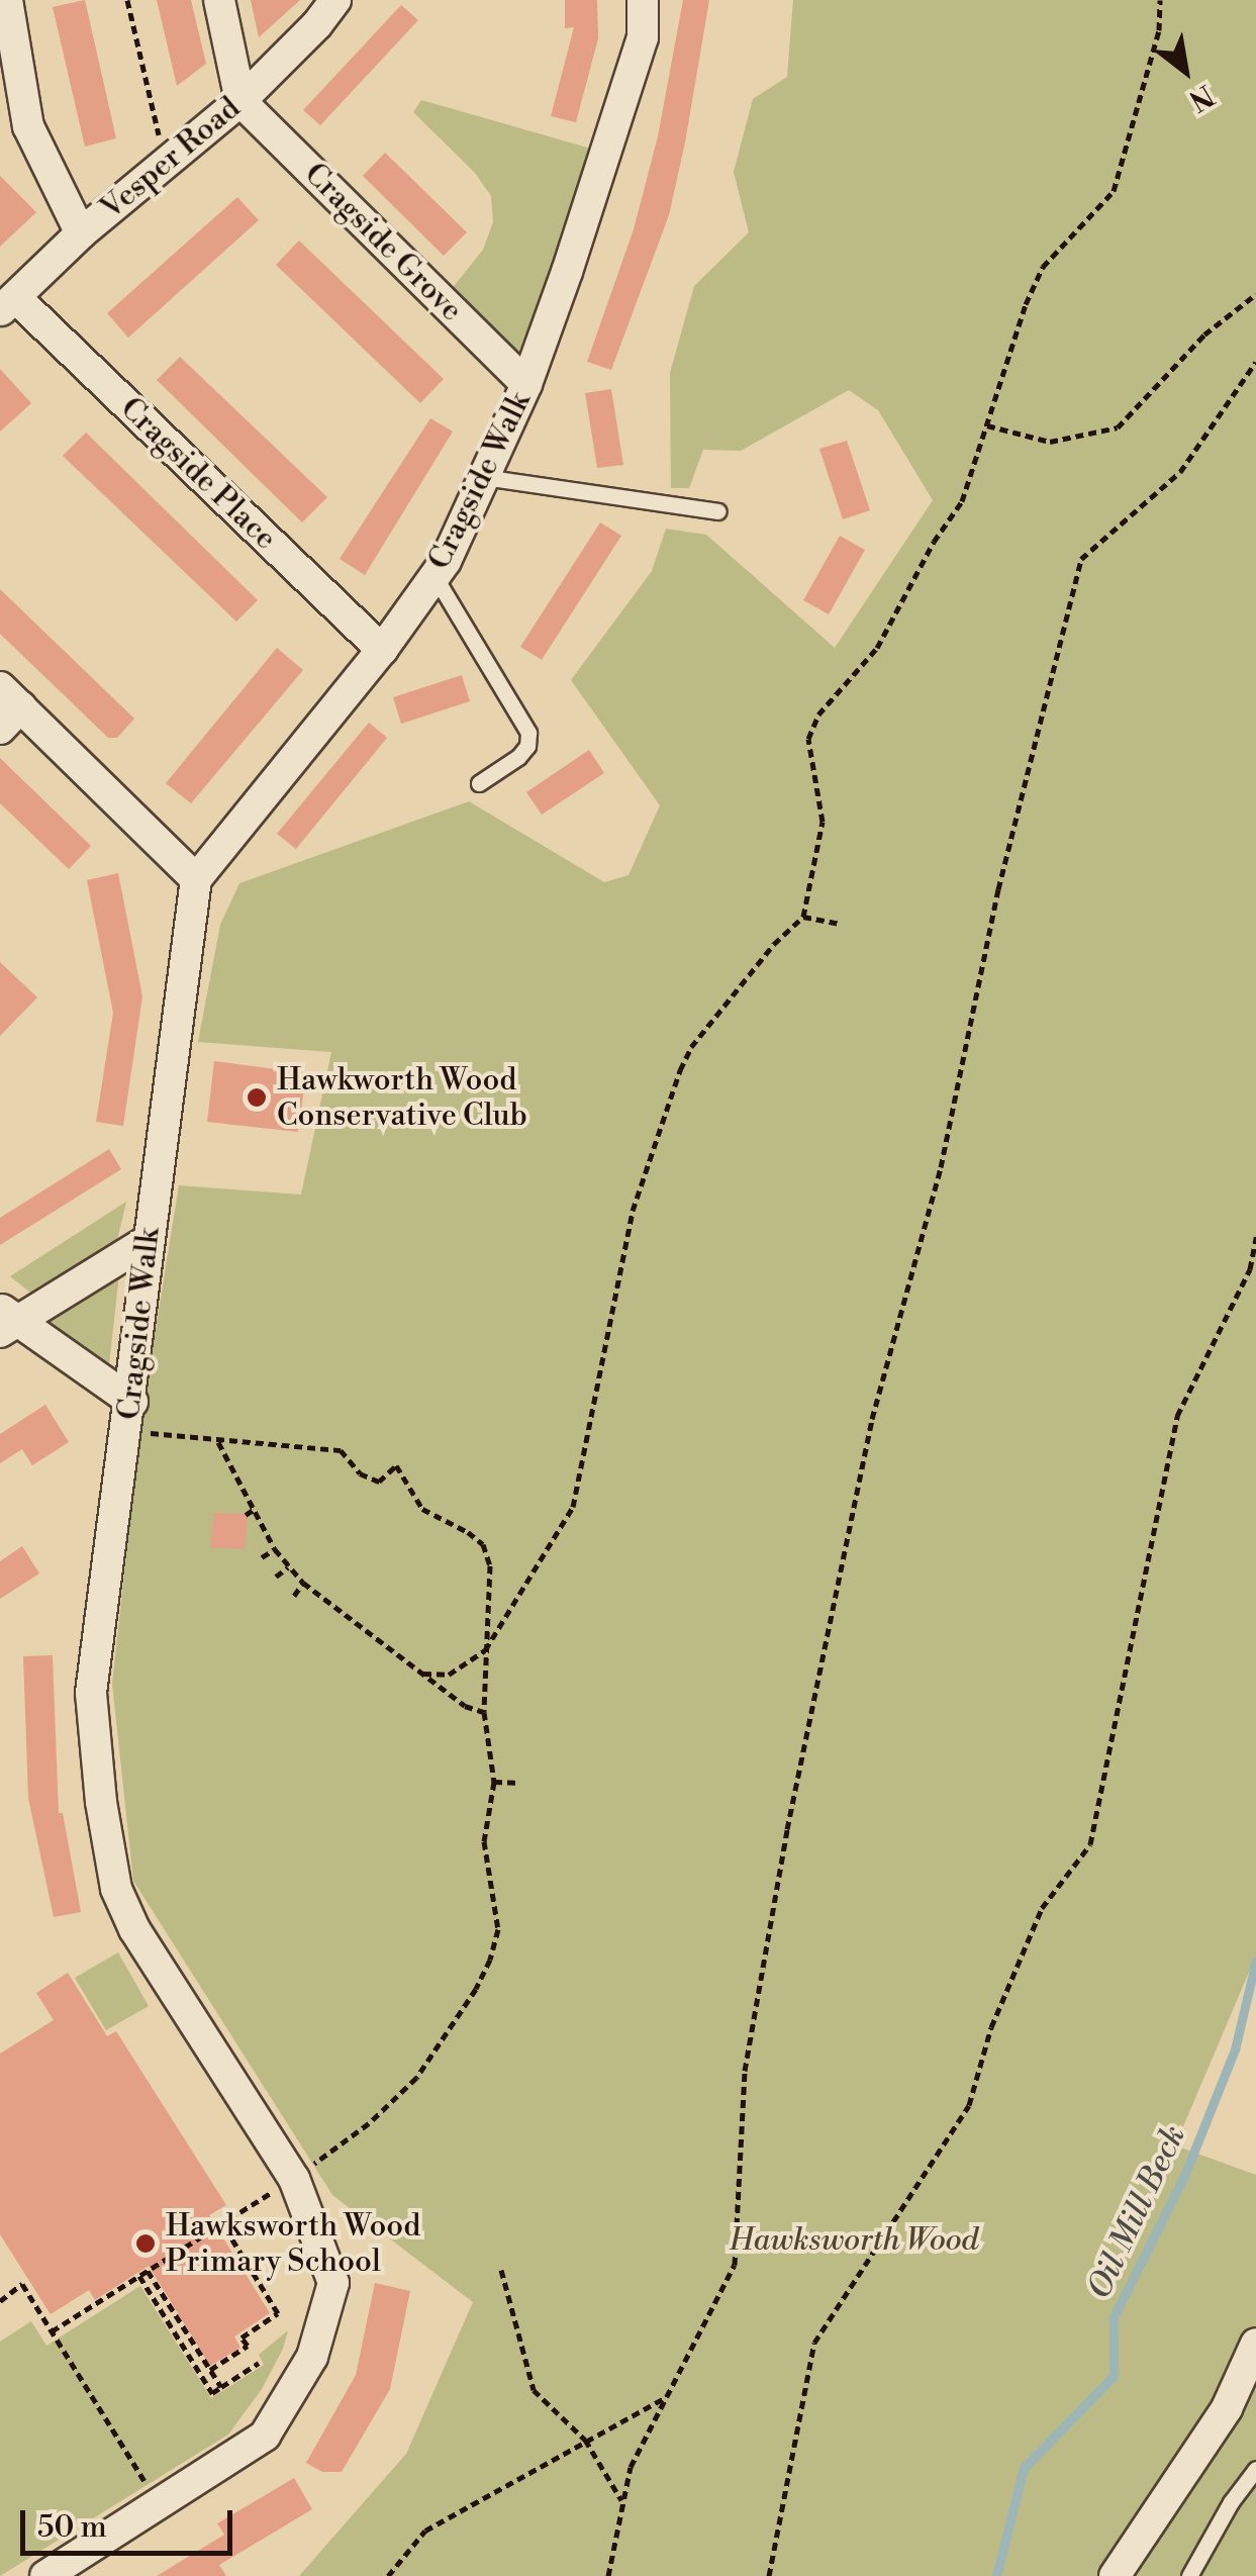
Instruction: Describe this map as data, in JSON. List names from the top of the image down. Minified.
{"streets":{"street":["Vesper Road","Cragside Grove","Cragside Place","Cragside Walk"]},"crossings":[["Vesper Road","Cragside Grove"],["Vesper Road","Cragside Place"],["Cragside Grove","Cragside Walk"],["Cragside Place","Cragside Walk"]],"water":["Oil Mill Beck"],"parks":["Hawksworth Wood"],"places":["Hawkworth Wood Conservative Club","Hawksworth Wood Primary School"],"scale_bar":"50 m","north":"bottom right"}
